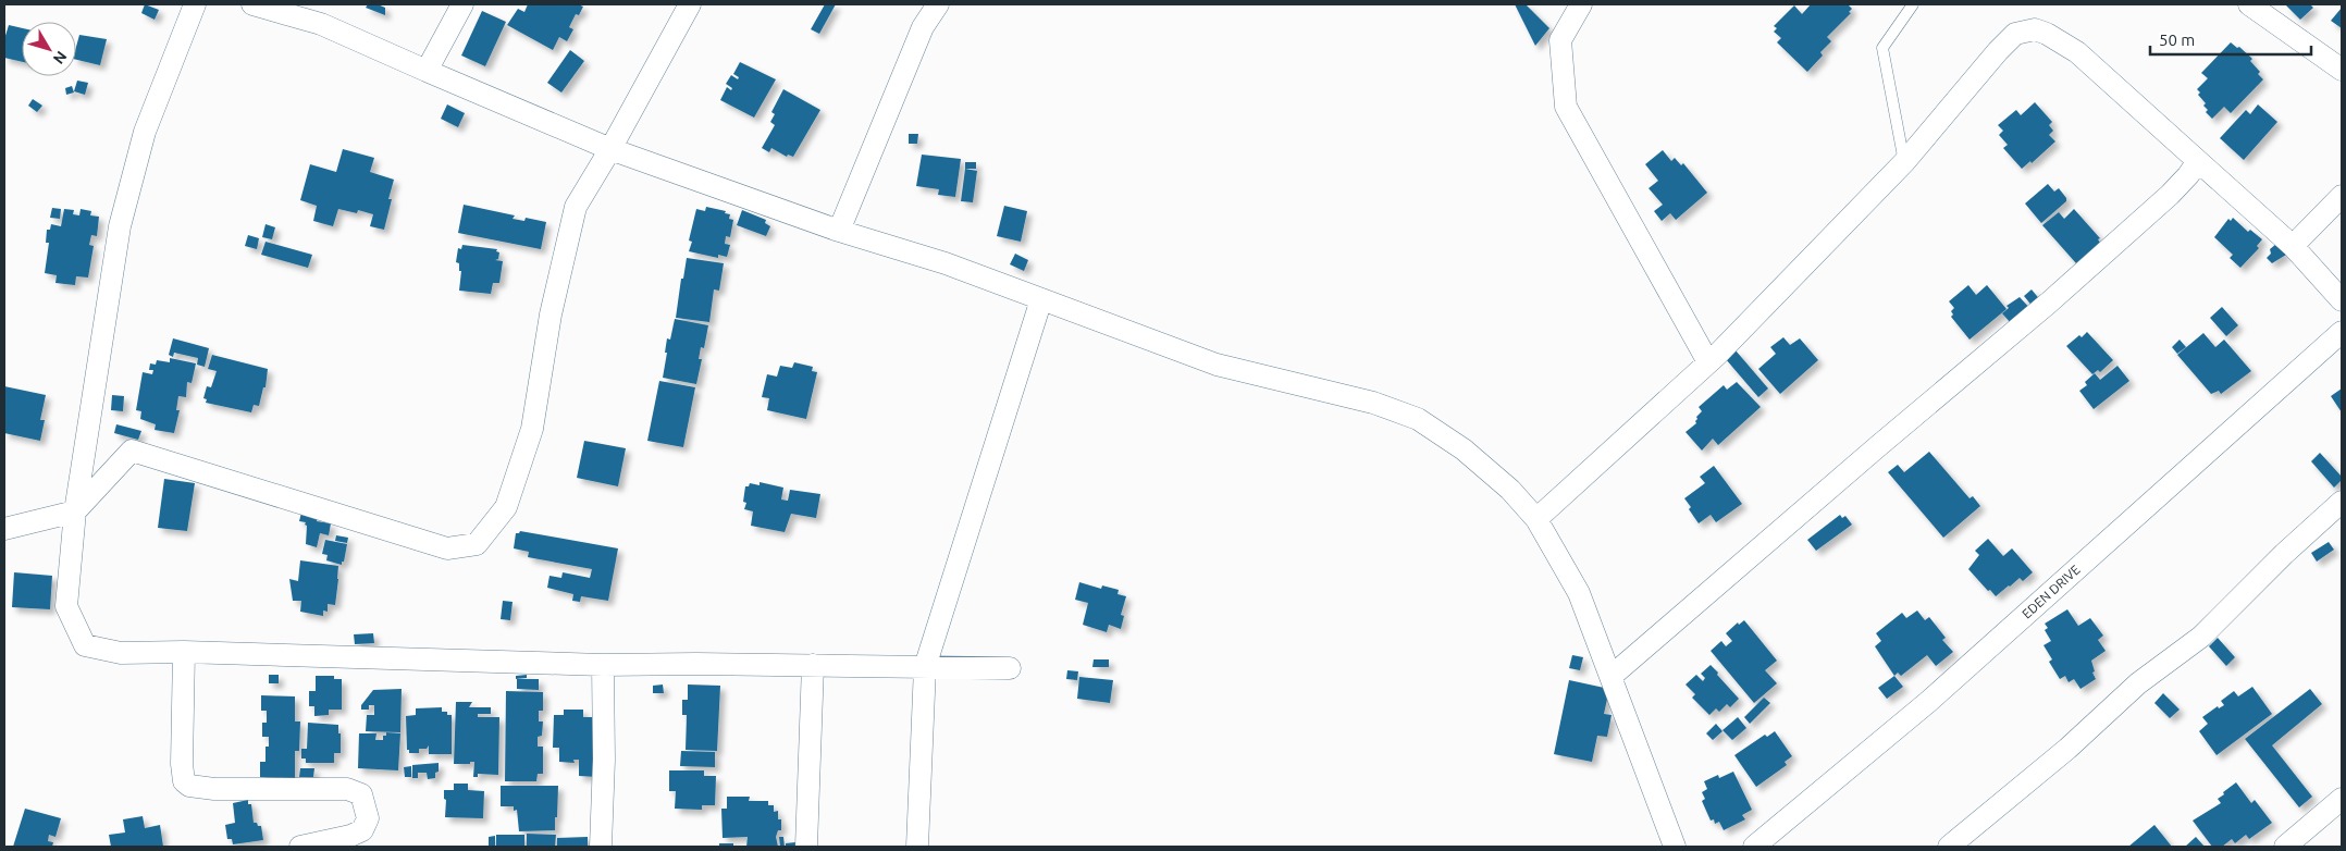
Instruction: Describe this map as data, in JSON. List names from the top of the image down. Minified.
{"streets":{"street":["EDEN DRIVE"]},"scale_bar":"50 m","north":"bottom right"}
